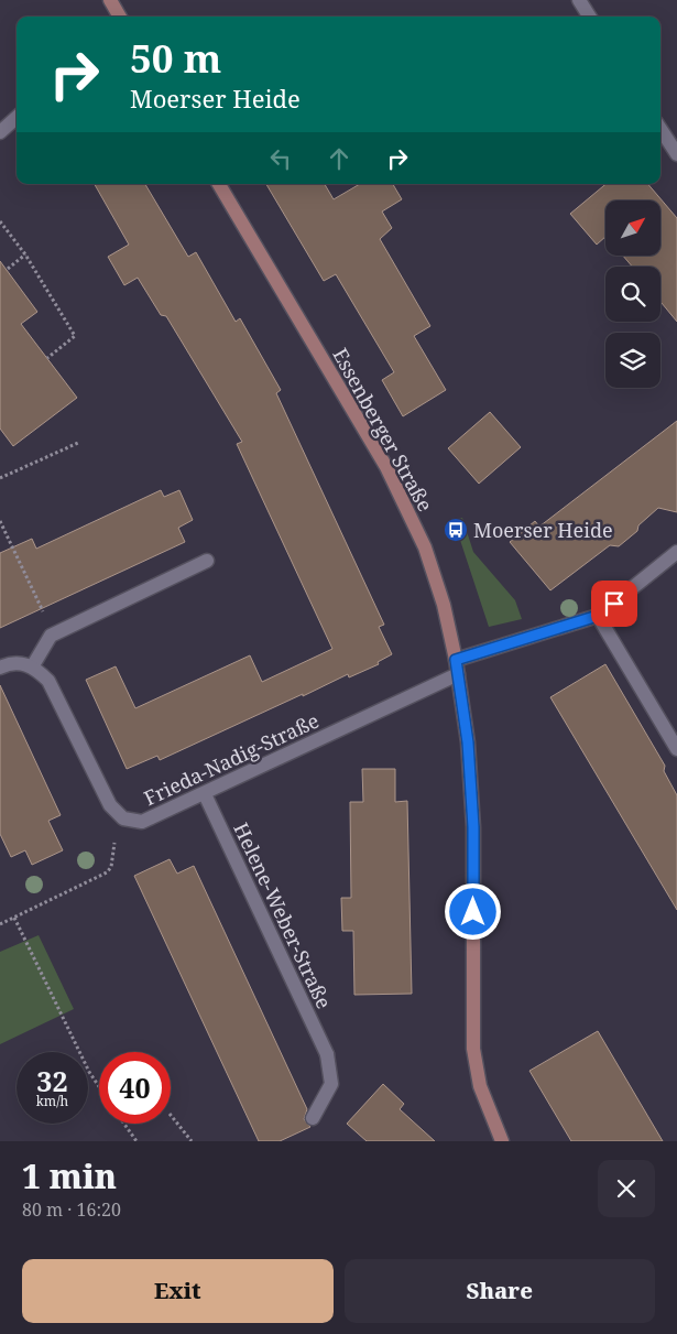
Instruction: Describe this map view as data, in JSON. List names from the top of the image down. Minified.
{"streets":{"street":["Essenberger Straße","Frieda-Nadig-Straße","Helene-Weber-Straße"]},"crossings":[["Essenberger Straße","Frieda-Nadig-Straße"],["Frieda-Nadig-Straße","Helene-Weber-Straße"]],"places":{"bus stop":["Moerser Heide"]},"north":"top right","page":{"turn":["50 m","Moerser Heide"],"speed":"32 km/h","limit":"40","heading":["1 min","80 m · 16:20"],"buttons":["Exit","Share"]}}
